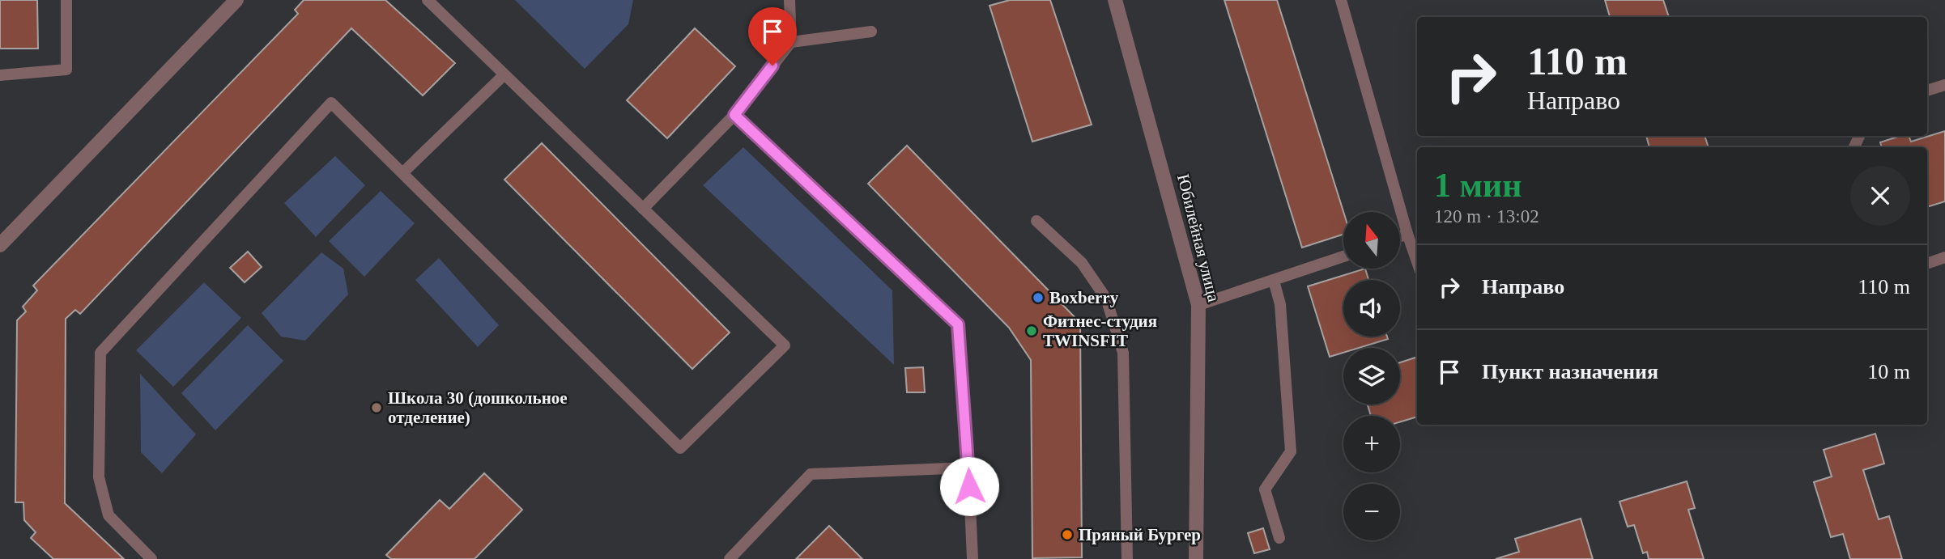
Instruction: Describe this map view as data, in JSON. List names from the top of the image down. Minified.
{"streets":{"street":["Юбилейная улица"]},"places":["Boxberry","Фитнес-студия TWINSFIT","Школа 30 (дошкольное отделение)","Пряный Бургер"],"north":"top","page":{"turn":["110 m","Направо"],"heading":["1 мин","120 m · 13:02"],"map_buttons":["+","−"],"list":[{"name":"Направо","value":"110 m"},{"name":"Пункт назначения","value":"10 m"}]}}
